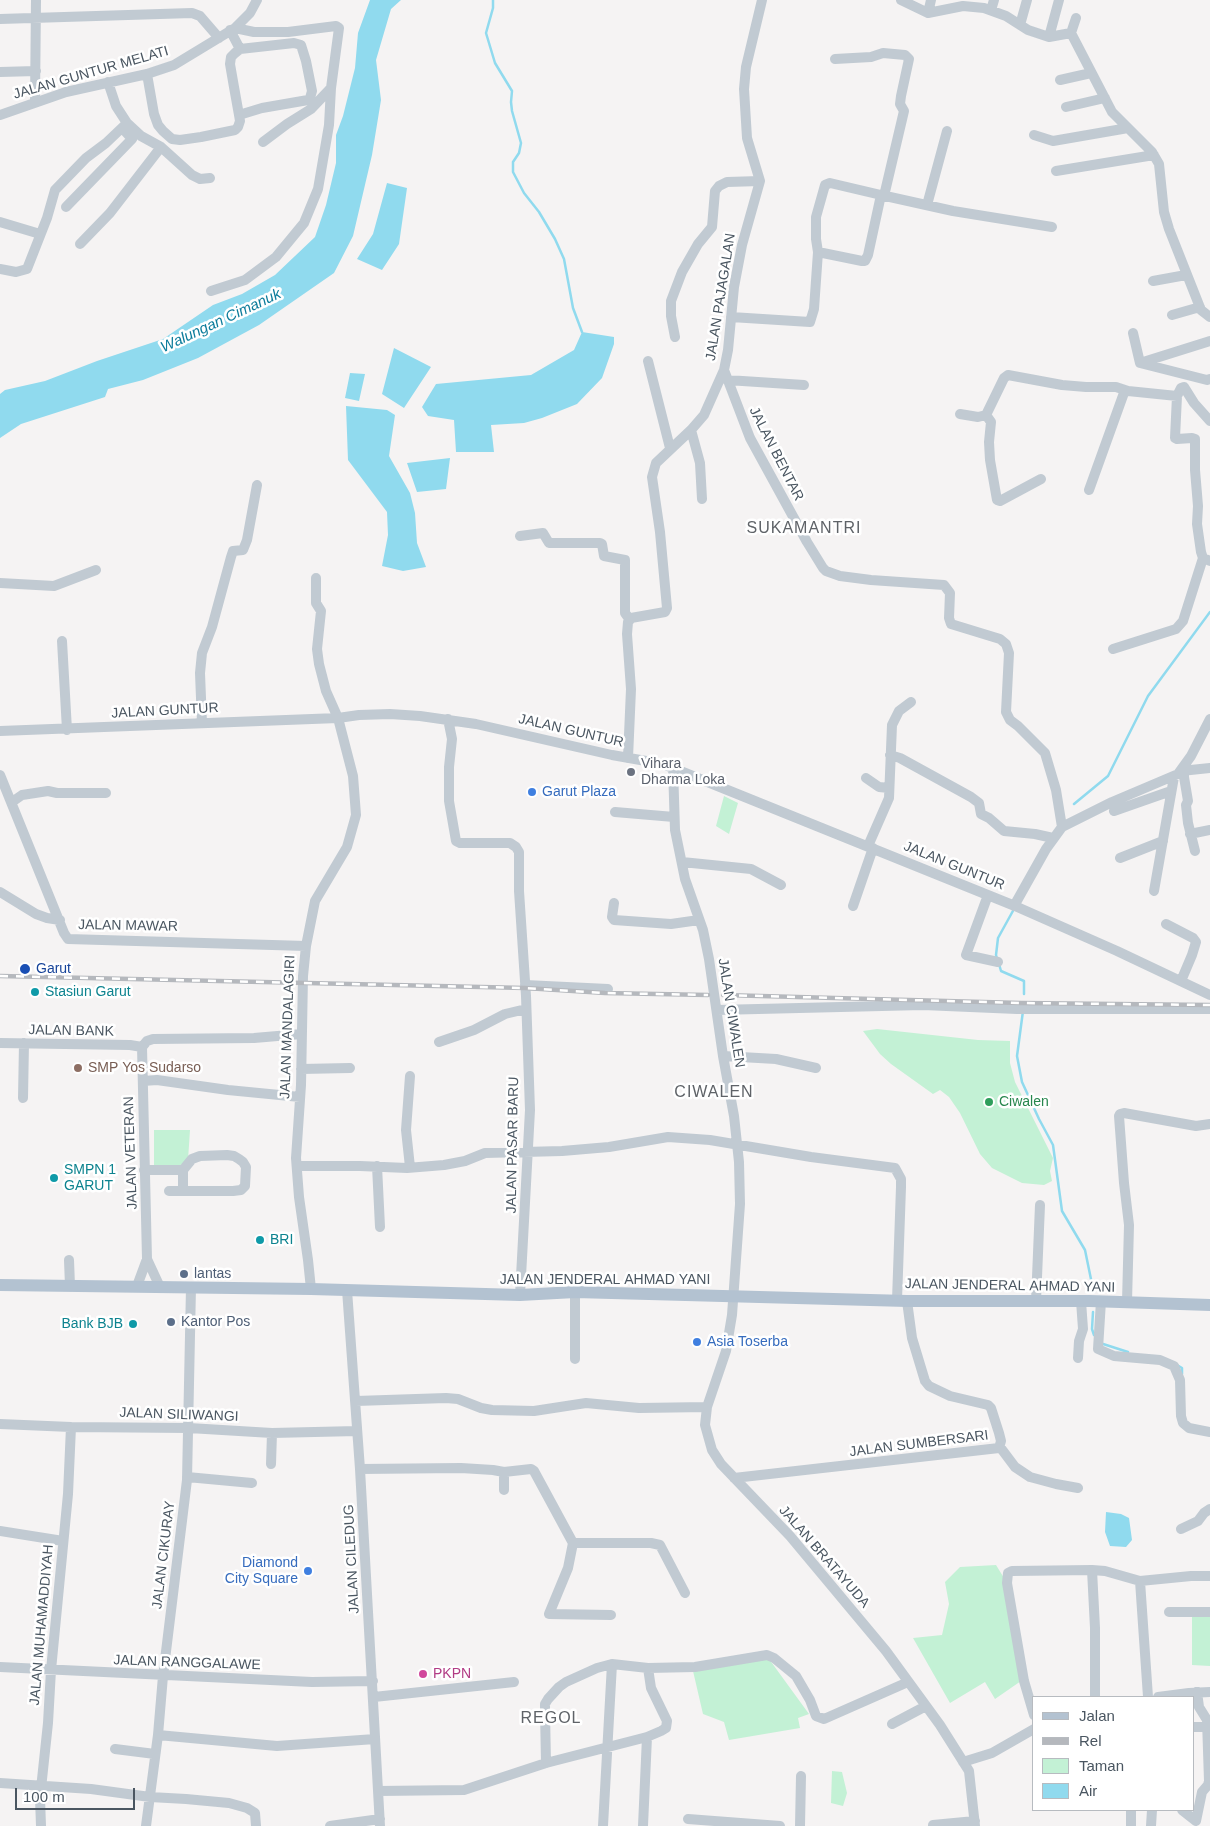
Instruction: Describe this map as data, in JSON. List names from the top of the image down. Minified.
{"streets":{"main road":["JALAN JENDERAL AHMAD YANI"],"street":["JALAN GUNTUR MELATI","JALAN PAJAGALAN","JALAN BENTAR","JALAN GUNTUR","JALAN MAWAR","JALAN CIWALEN","JALAN MANDALAGIRI","JALAN BANK","JALAN PASAR BARU","JALAN VETERAN","JALAN SILIWANGI","JALAN SUMBERSARI","JALAN CIKURAY","JALAN BRATAYUDA","JALAN CILEDUG","JALAN MUHAMADDIYAH","JALAN RANGGALAWE"]},"crossings":[["JALAN PAJAGALAN","JALAN BENTAR"],["JALAN GUNTUR","JALAN CIWALEN"],["JALAN GUNTUR","JALAN MANDALAGIRI"],["JALAN GUNTUR","JALAN PASAR BARU"],["JALAN MAWAR","JALAN MANDALAGIRI"],["JALAN CIWALEN","JALAN JENDERAL AHMAD YANI"],["JALAN CIWALEN","JALAN BRATAYUDA"],["JALAN MANDALAGIRI","JALAN JENDERAL AHMAD YANI"],["JALAN BANK","JALAN VETERAN"],["JALAN PASAR BARU","JALAN JENDERAL AHMAD YANI"],["JALAN VETERAN","JALAN JENDERAL AHMAD YANI"],["JALAN JENDERAL AHMAD YANI","JALAN SUMBERSARI"],["JALAN JENDERAL AHMAD YANI","JALAN CIKURAY"],["JALAN JENDERAL AHMAD YANI","JALAN BRATAYUDA"],["JALAN JENDERAL AHMAD YANI","JALAN CILEDUG"],["JALAN SILIWANGI","JALAN CIKURAY"],["JALAN SILIWANGI","JALAN CILEDUG"],["JALAN SILIWANGI","JALAN MUHAMADDIYAH"],["JALAN SUMBERSARI","JALAN BRATAYUDA"],["JALAN CIKURAY","JALAN RANGGALAWE"],["JALAN CILEDUG","JALAN RANGGALAWE"],["JALAN MUHAMADDIYAH","JALAN RANGGALAWE"]],"districts":["SUKAMANTRI","CIWALEN","REGOL"],"water":["Walungan Cimanuk"],"places":["Vihara Dharma Loka","Garut Plaza","Garut","Stasiun Garut","SMP Yos Sudarso","Ciwalen","SMPN 1 GARUT","BRI","lantas","Kantor Pos","Bank BJB","Asia Toserba","Diamond City Square","PKPN"],"legend":["Jalan","Rel","Taman","Air"],"scale_bar":"100 m"}
